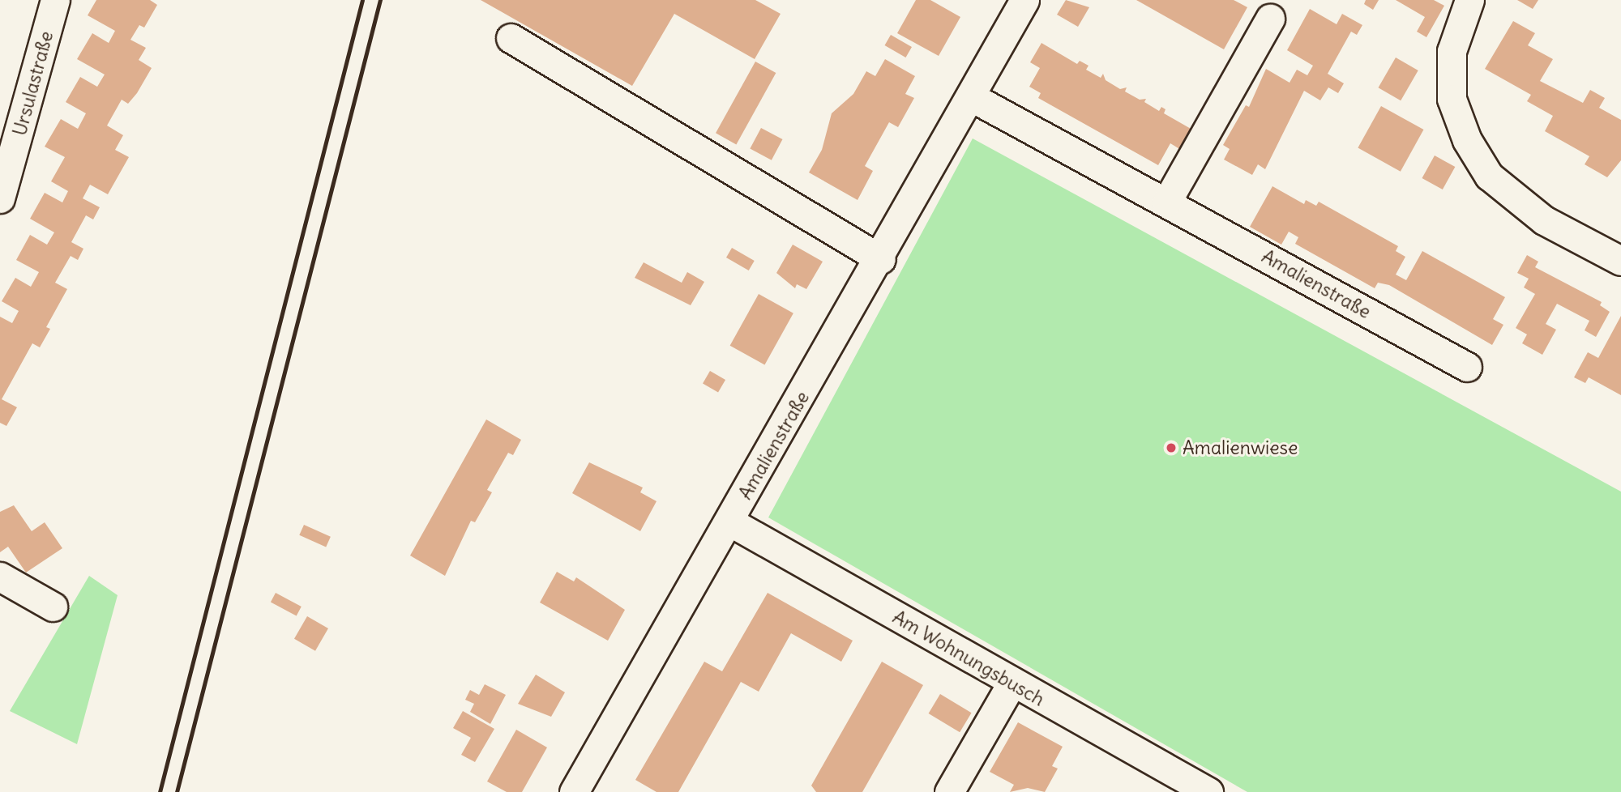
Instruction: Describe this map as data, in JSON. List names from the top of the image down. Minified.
{"streets":{"street":["Ursulastraße","Amalienstraße","Am Wohnungsbusch"]},"crossings":[["Amalienstraße","Am Wohnungsbusch"]],"places":["Amalienwiese"]}
